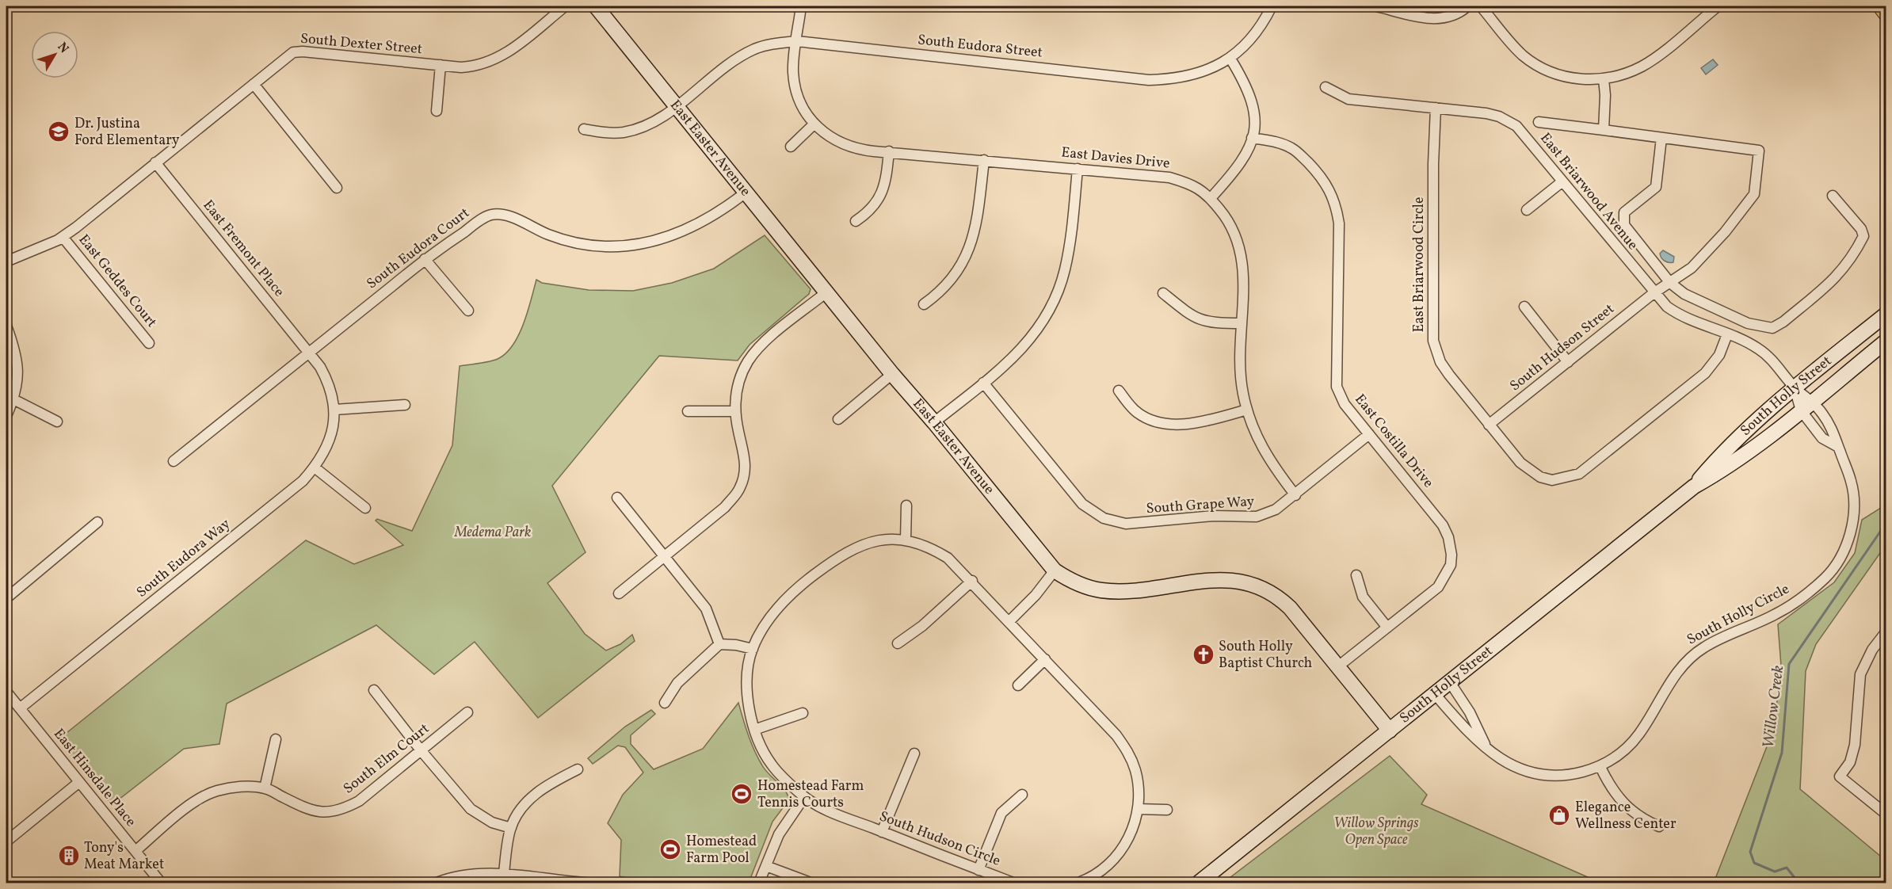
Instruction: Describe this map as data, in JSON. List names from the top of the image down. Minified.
{"streets":{"main road":["East Easter Avenue","South Holly Street"],"street":["South Dexter Street","South Eudora Street","East Davies Drive","East Briarwood Avenue","East Fremont Place","South Eudora Court","East Briarwood Circle","East Geddes Court","South Hudson Street","East Costilla Drive","South Grape Way","South Eudora Way","South Holly Circle","South Elm Court","East Hinsdale Place","South Hudson Circle"]},"crossings":[["South Dexter Street","East Fremont Place"],["South Dexter Street","East Geddes Court"],["South Eudora Street","East Easter Avenue"],["South Eudora Street","East Davies Drive"],["East Easter Avenue","South Eudora Court"],["East Easter Avenue","South Holly Street"],["East Easter Avenue","East Costilla Drive"],["East Davies Drive","South Grape Way"],["East Briarwood Avenue","East Briarwood Circle"],["East Briarwood Avenue","South Hudson Street"],["East Briarwood Avenue","South Holly Street"],["East Briarwood Avenue","South Holly Circle"],["East Fremont Place","South Eudora Court"],["East Fremont Place","South Eudora Way"],["South Eudora Court","South Eudora Way"],["East Briarwood Circle","South Hudson Street"],["South Holly Street","South Holly Circle"],["East Costilla Drive","South Grape Way"],["South Eudora Way","East Hinsdale Place"],["South Elm Court","East Hinsdale Place"]],"water":["Willow Creek"],"parks":["Medema Park","Willow Springs Open Space"],"places":{"school or university":["Dr. Justina Ford Elementary"],"church":["South Holly Baptist Church"],"sports":["Homestead Farm Tennis Courts","Homestead Farm Pool"],"shop":["Elegance Wellness Center"],"building":["Tony's Meat Market"]},"north":"top right"}
